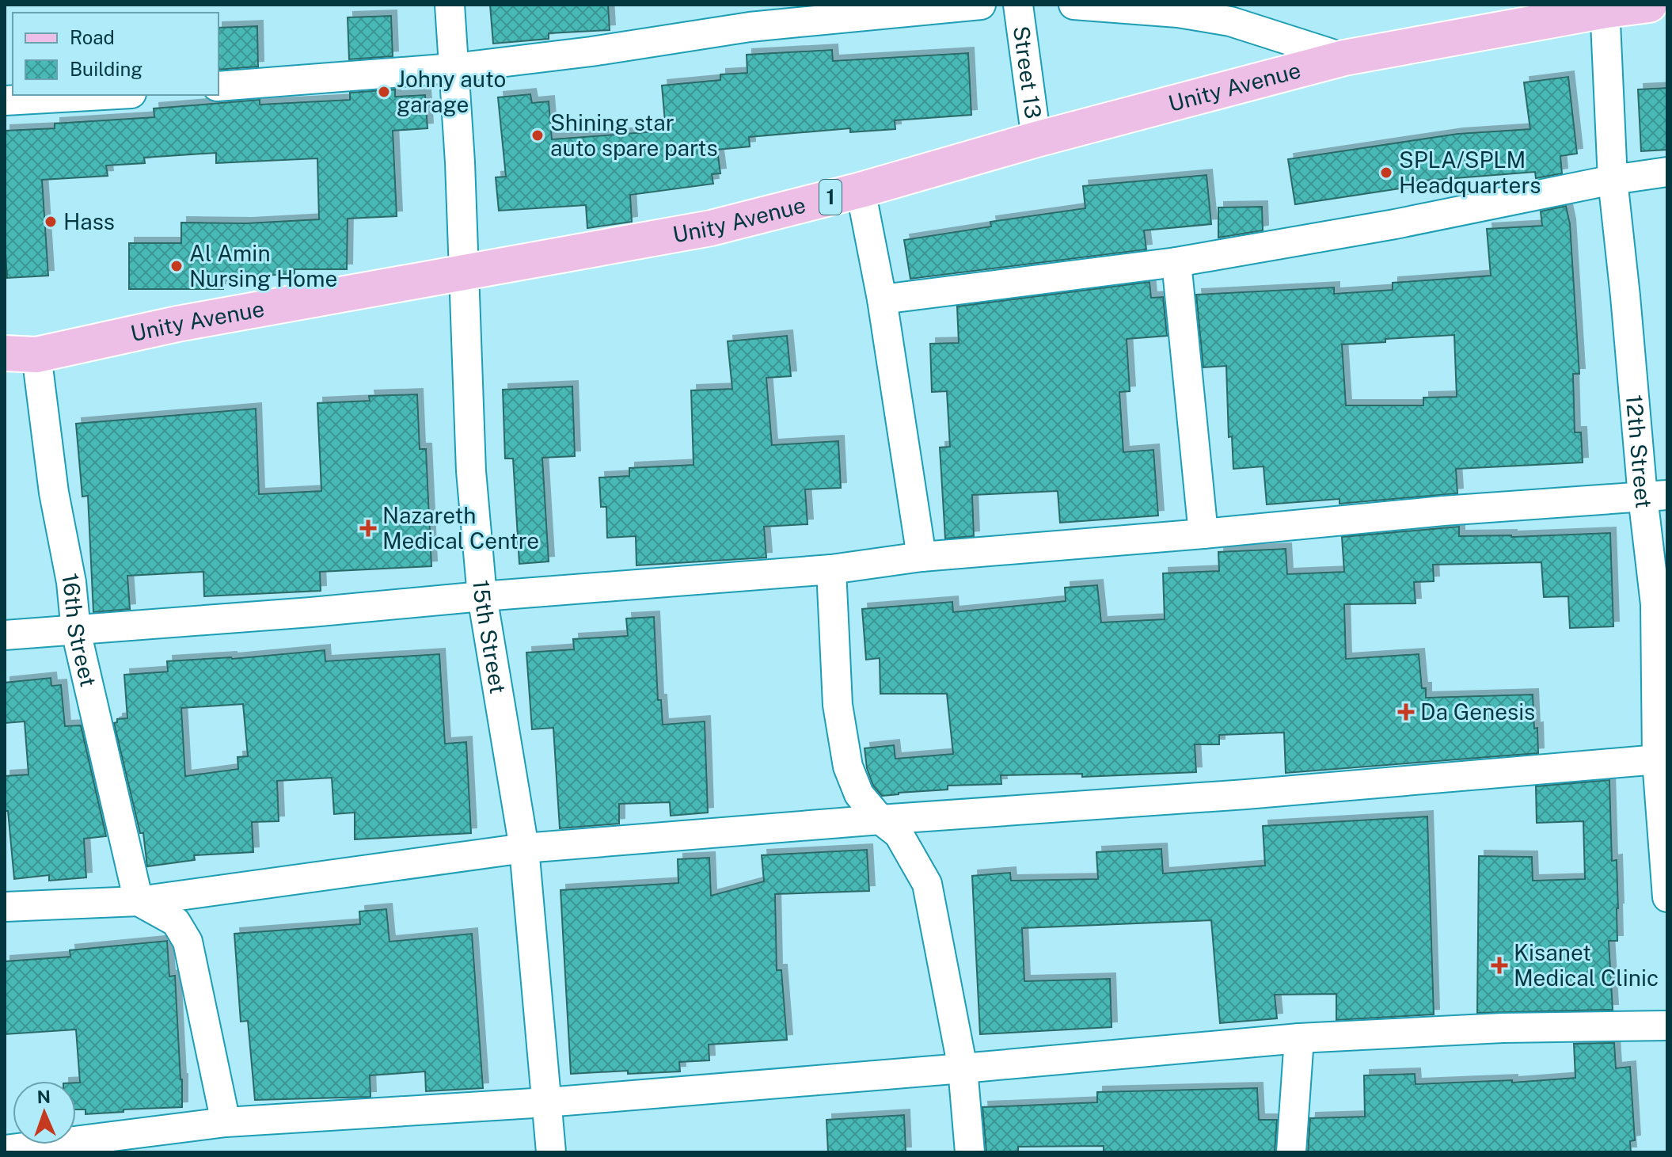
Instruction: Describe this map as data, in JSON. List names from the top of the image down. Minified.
{"streets":{"main road":["Unity Avenue","1"],"street":["Street 13","12th Street","16th Street","15th Street"]},"crossings":[["Street 13","Unity Avenue"],["Unity Avenue","12th Street"],["Unity Avenue","16th Street"],["Unity Avenue","15th Street"]],"places":{"other":["Johny auto garage","Shining star auto spare parts","SPLA/SPLM Headquarters","Hass","Al Amin Nursing Home"],"health":["Nazareth Medical Centre","Da Genesis","Kisanet Medical Clinic"]},"legend":["Road","Building"],"north":"top"}
